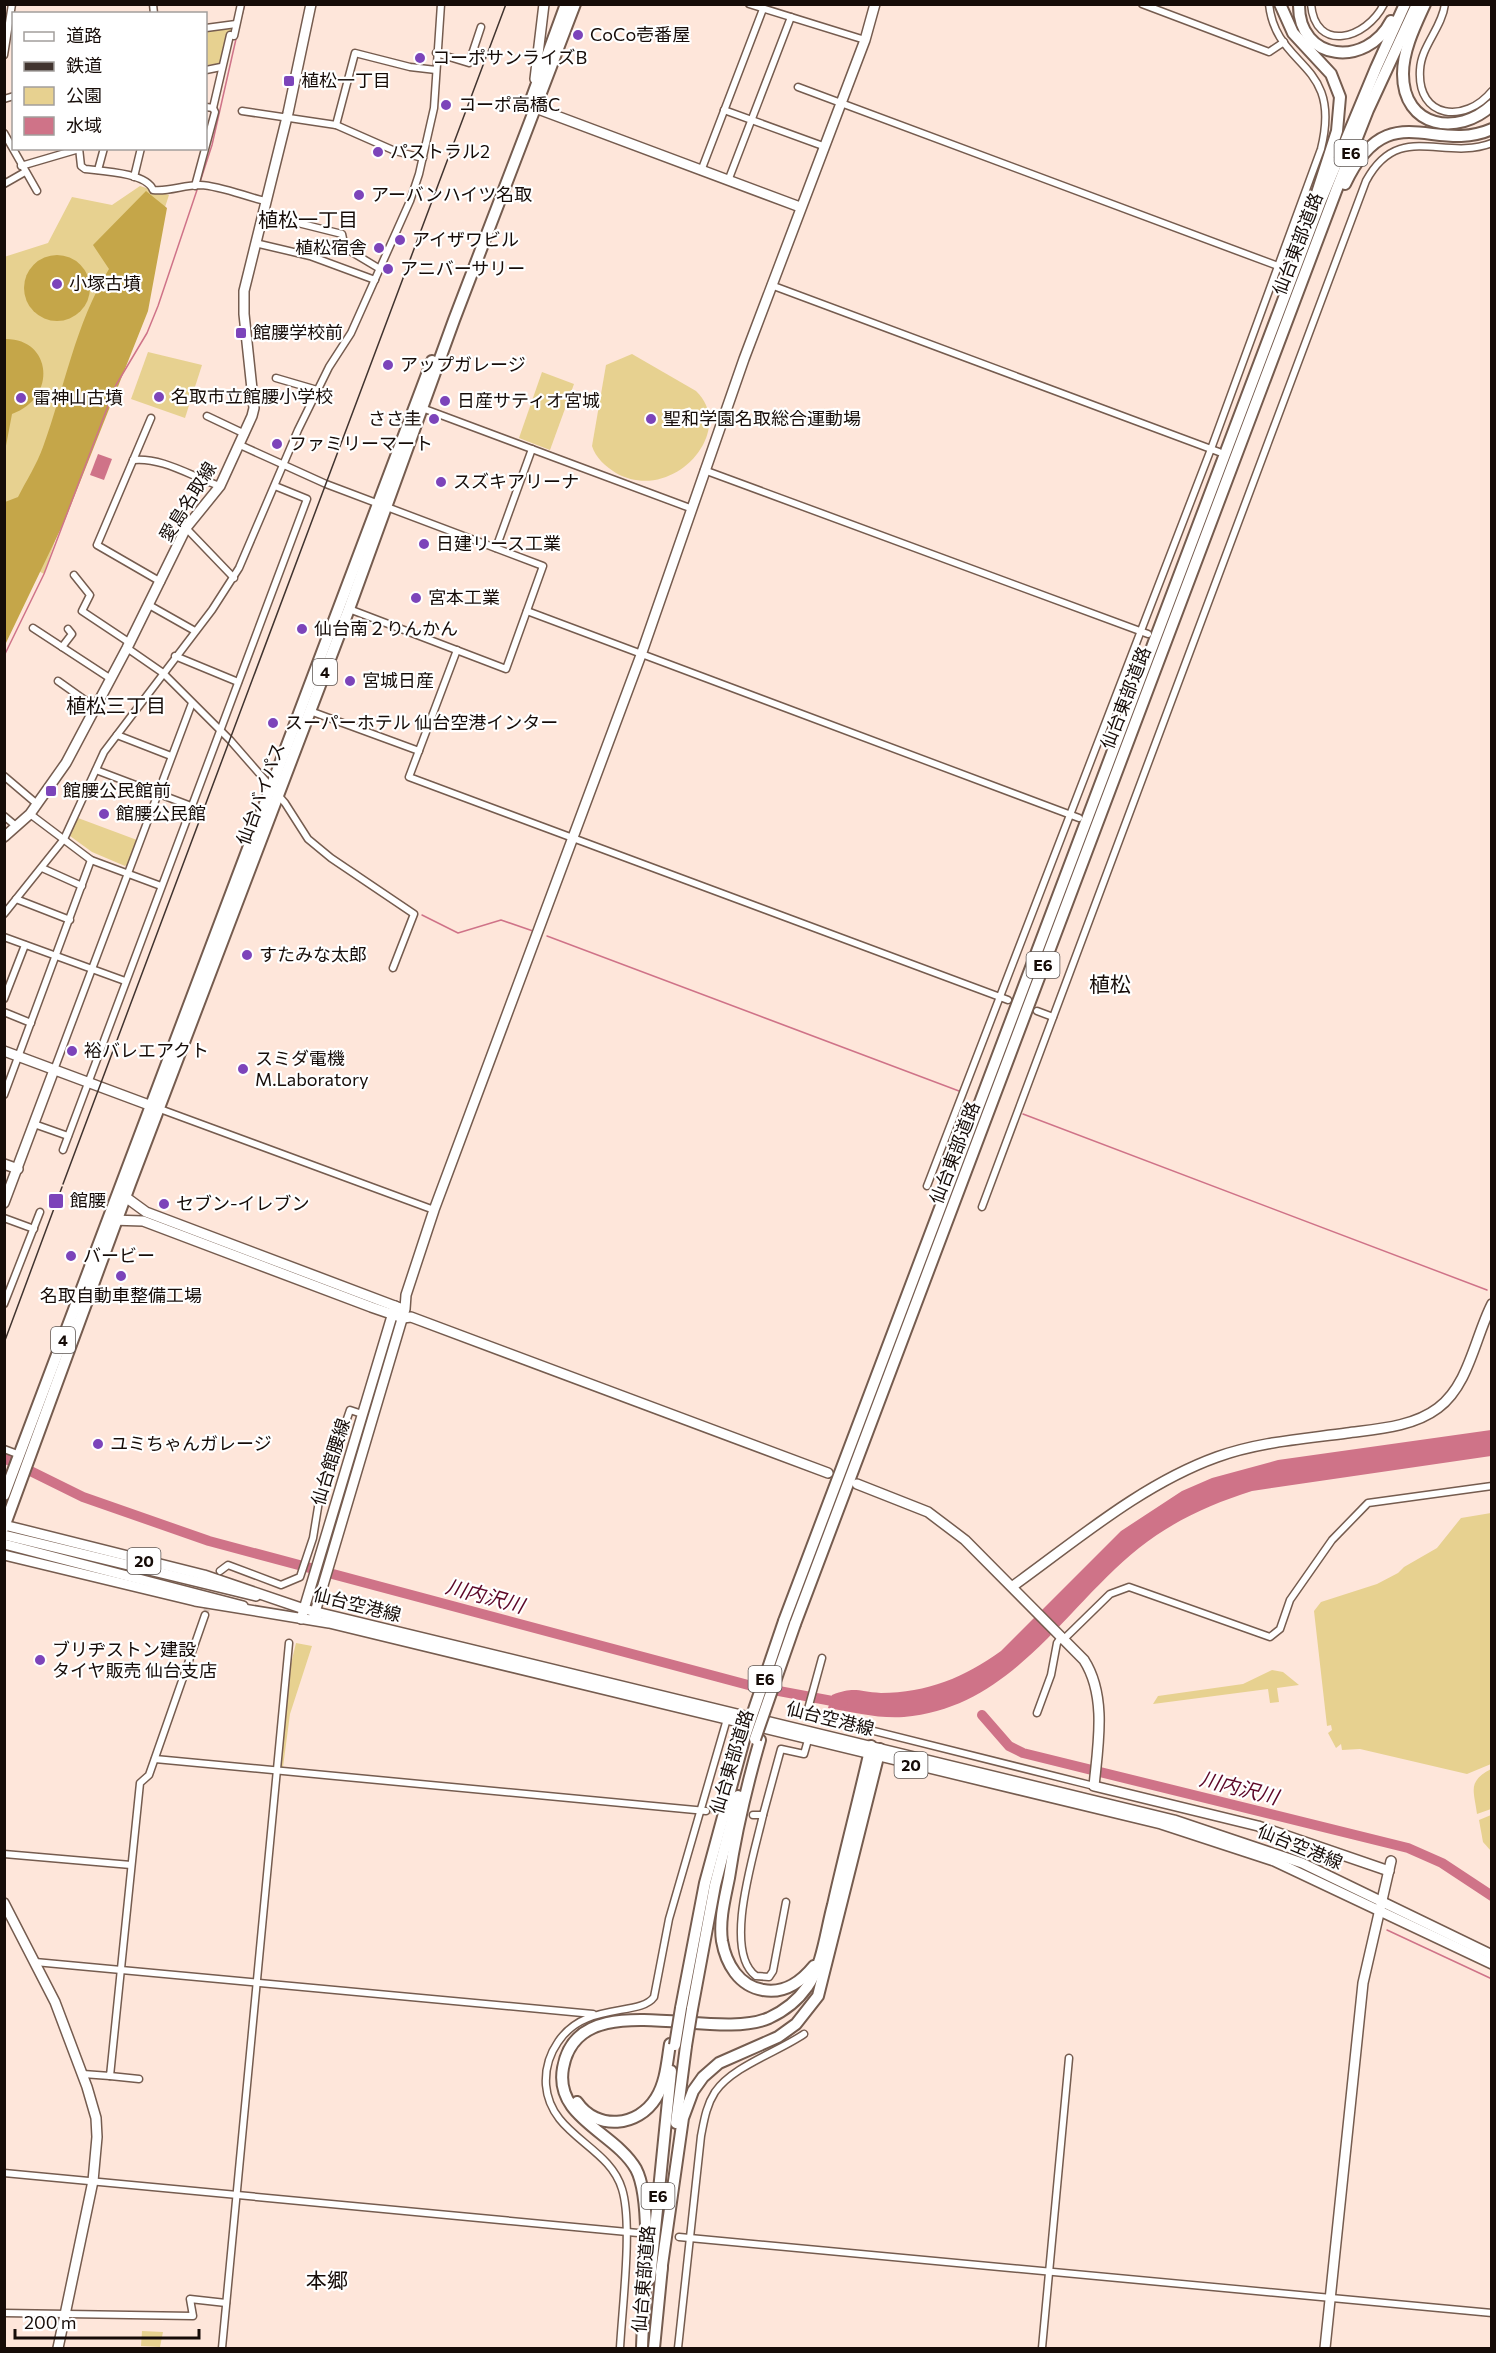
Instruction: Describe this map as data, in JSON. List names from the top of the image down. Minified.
{"streets":{"highway":["E6","仙台東部道路","4","仙台バイパス"],"main road":["愛島名取線","仙台館腰線","20","仙台空港線"]},"crossings":[["仙台バイパス","仙台空港線"],["仙台館腰線","仙台空港線"]],"districts":["植松一丁目","植松三丁目","植松","本郷"],"water":["川内沢川"],"places":{"other":["CoCo壱番屋","コーポサンライズB","コーポ高橋C","パストラル2","アーバンハイツ名取","アイザワビル","植松宿舎","アニバーサリー","小塚古墳","アップガレージ","名取市立館腰小学校","雷神山古墳","日産サティオ宮城","ささ圭","聖和学園名取総合運動場","ファミリーマート","スズキアリーナ","日建リース工業","宮本工業","仙台南２りんかん","宮城日産","スーパーホテル 仙台空港インター","館腰公民館","すたみな太郎","裕バレエアクト","スミダ電機 M.Laboratory","セブン-イレブン","バービー","名取自動車整備工場","ユミちゃんガレージ","ブリヂストン建設 タイヤ販売 仙台支店"],"transit":["植松一丁目","館腰学校前","館腰公民館前","館腰"]},"legend":["道路","鉄道","公園","水域"],"scale_bar":"200 m"}
